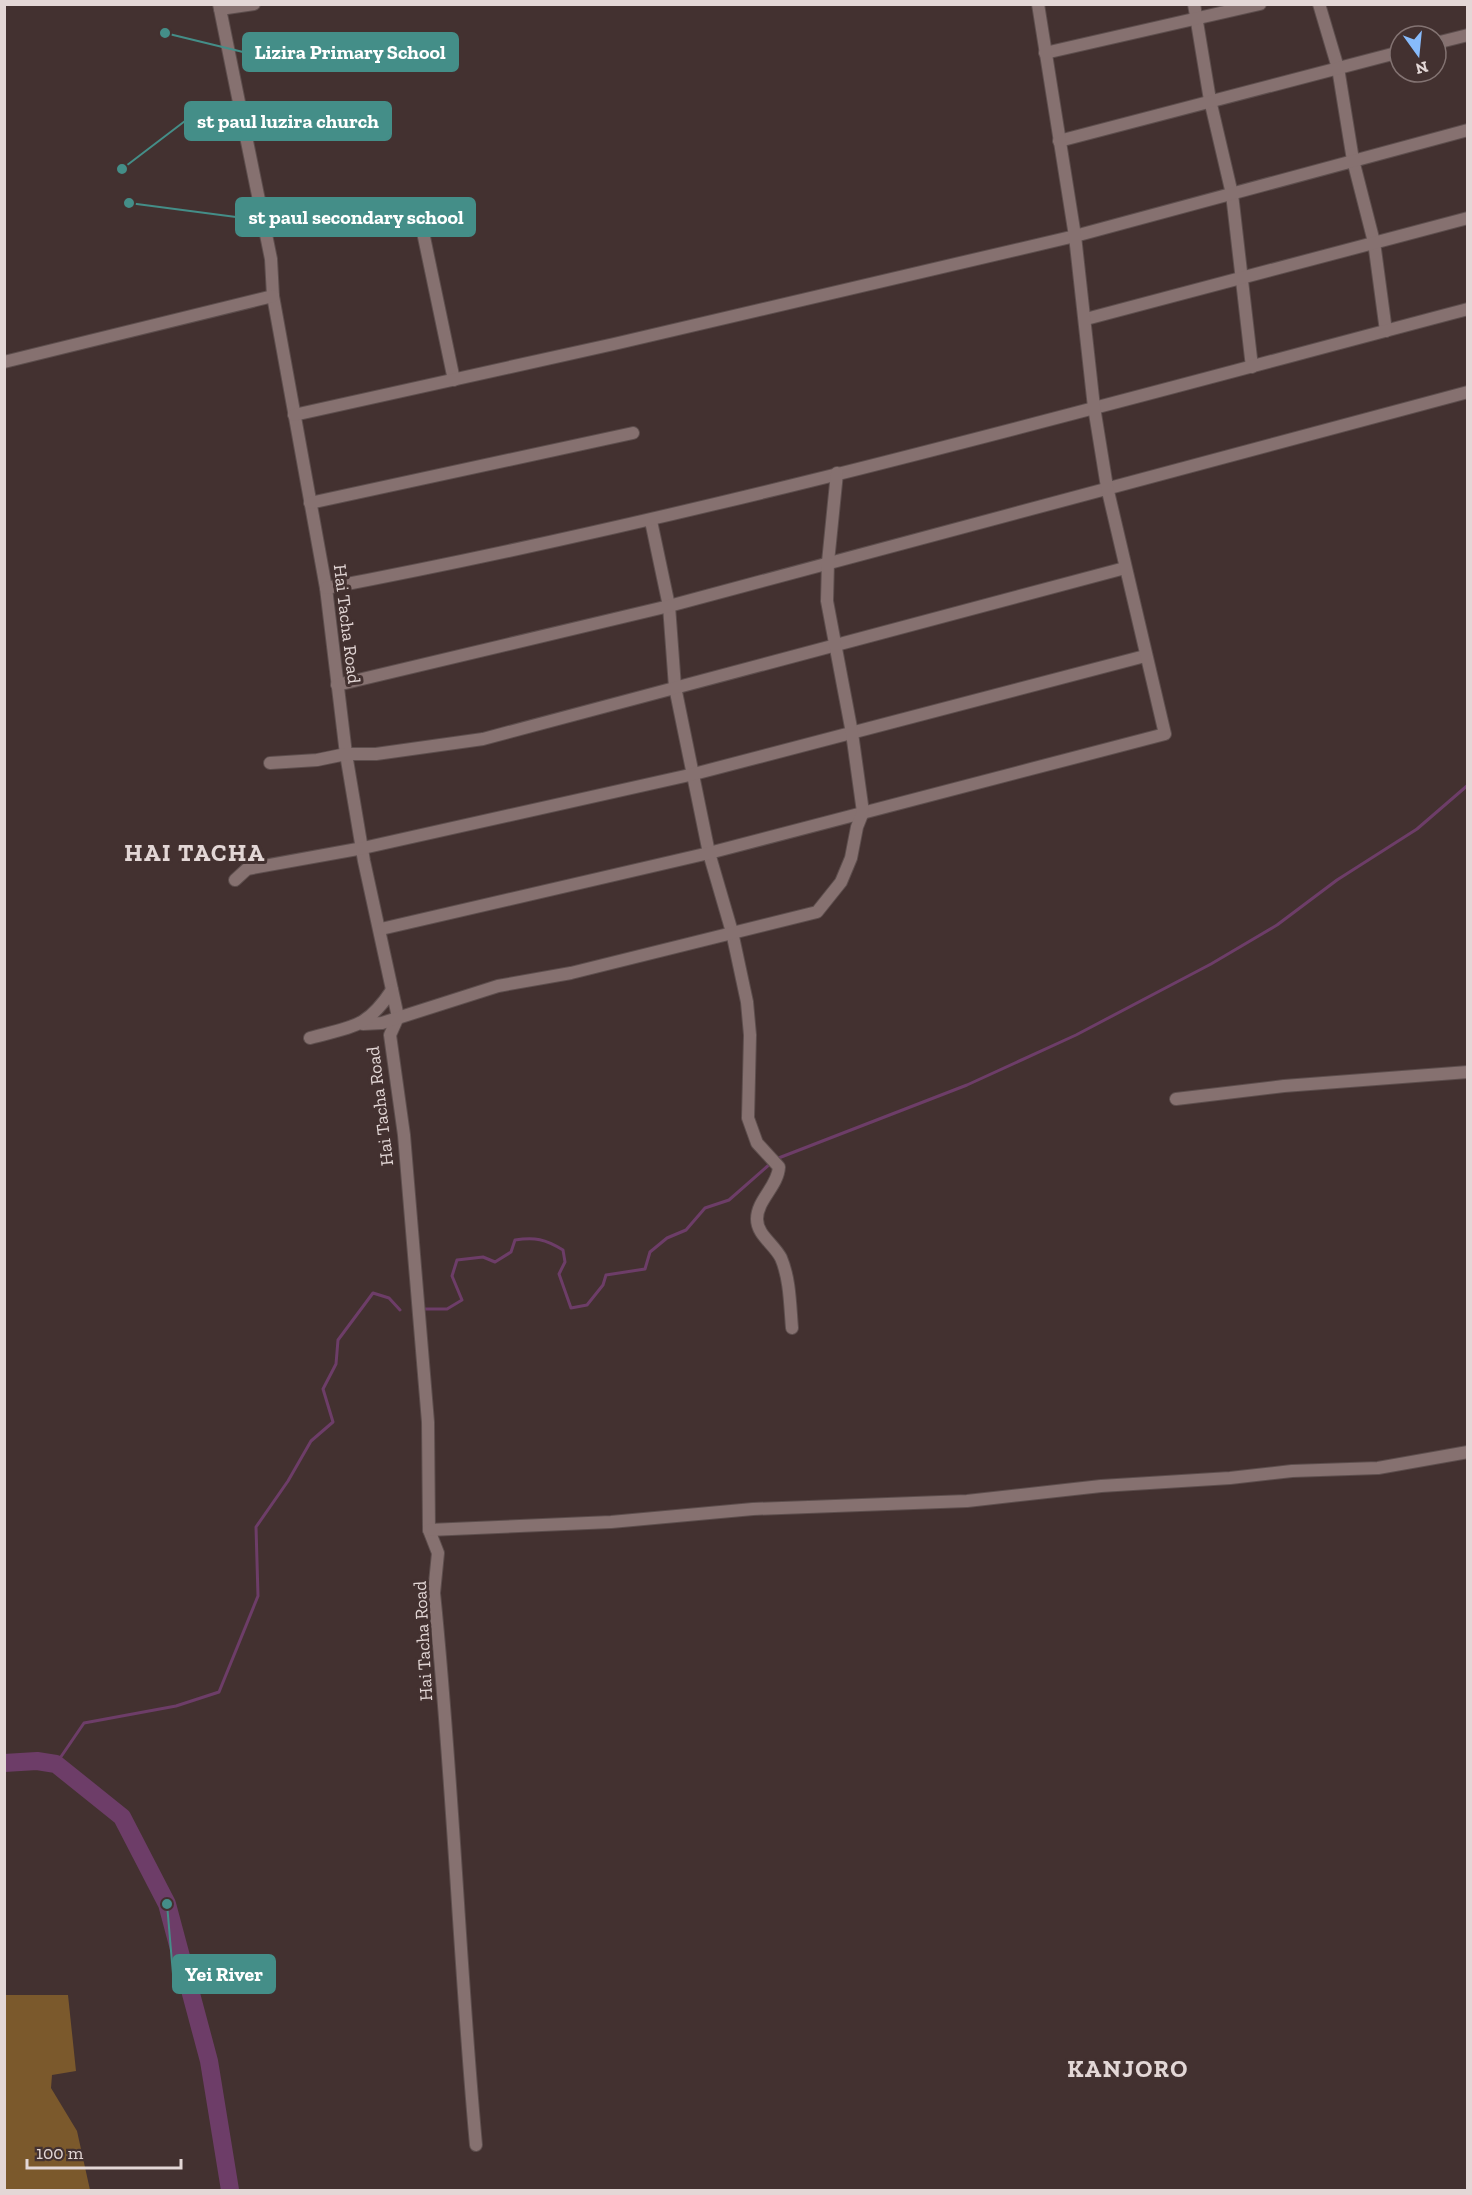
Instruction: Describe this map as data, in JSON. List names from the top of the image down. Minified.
{"streets":{"street":["Hai Tacha Road"]},"districts":["HAI TACHA","KANJORO"],"places":["Lizira Primary School","st paul luzira church","st paul secondary school","Yei River"],"scale_bar":"100 m","north":"bottom"}
